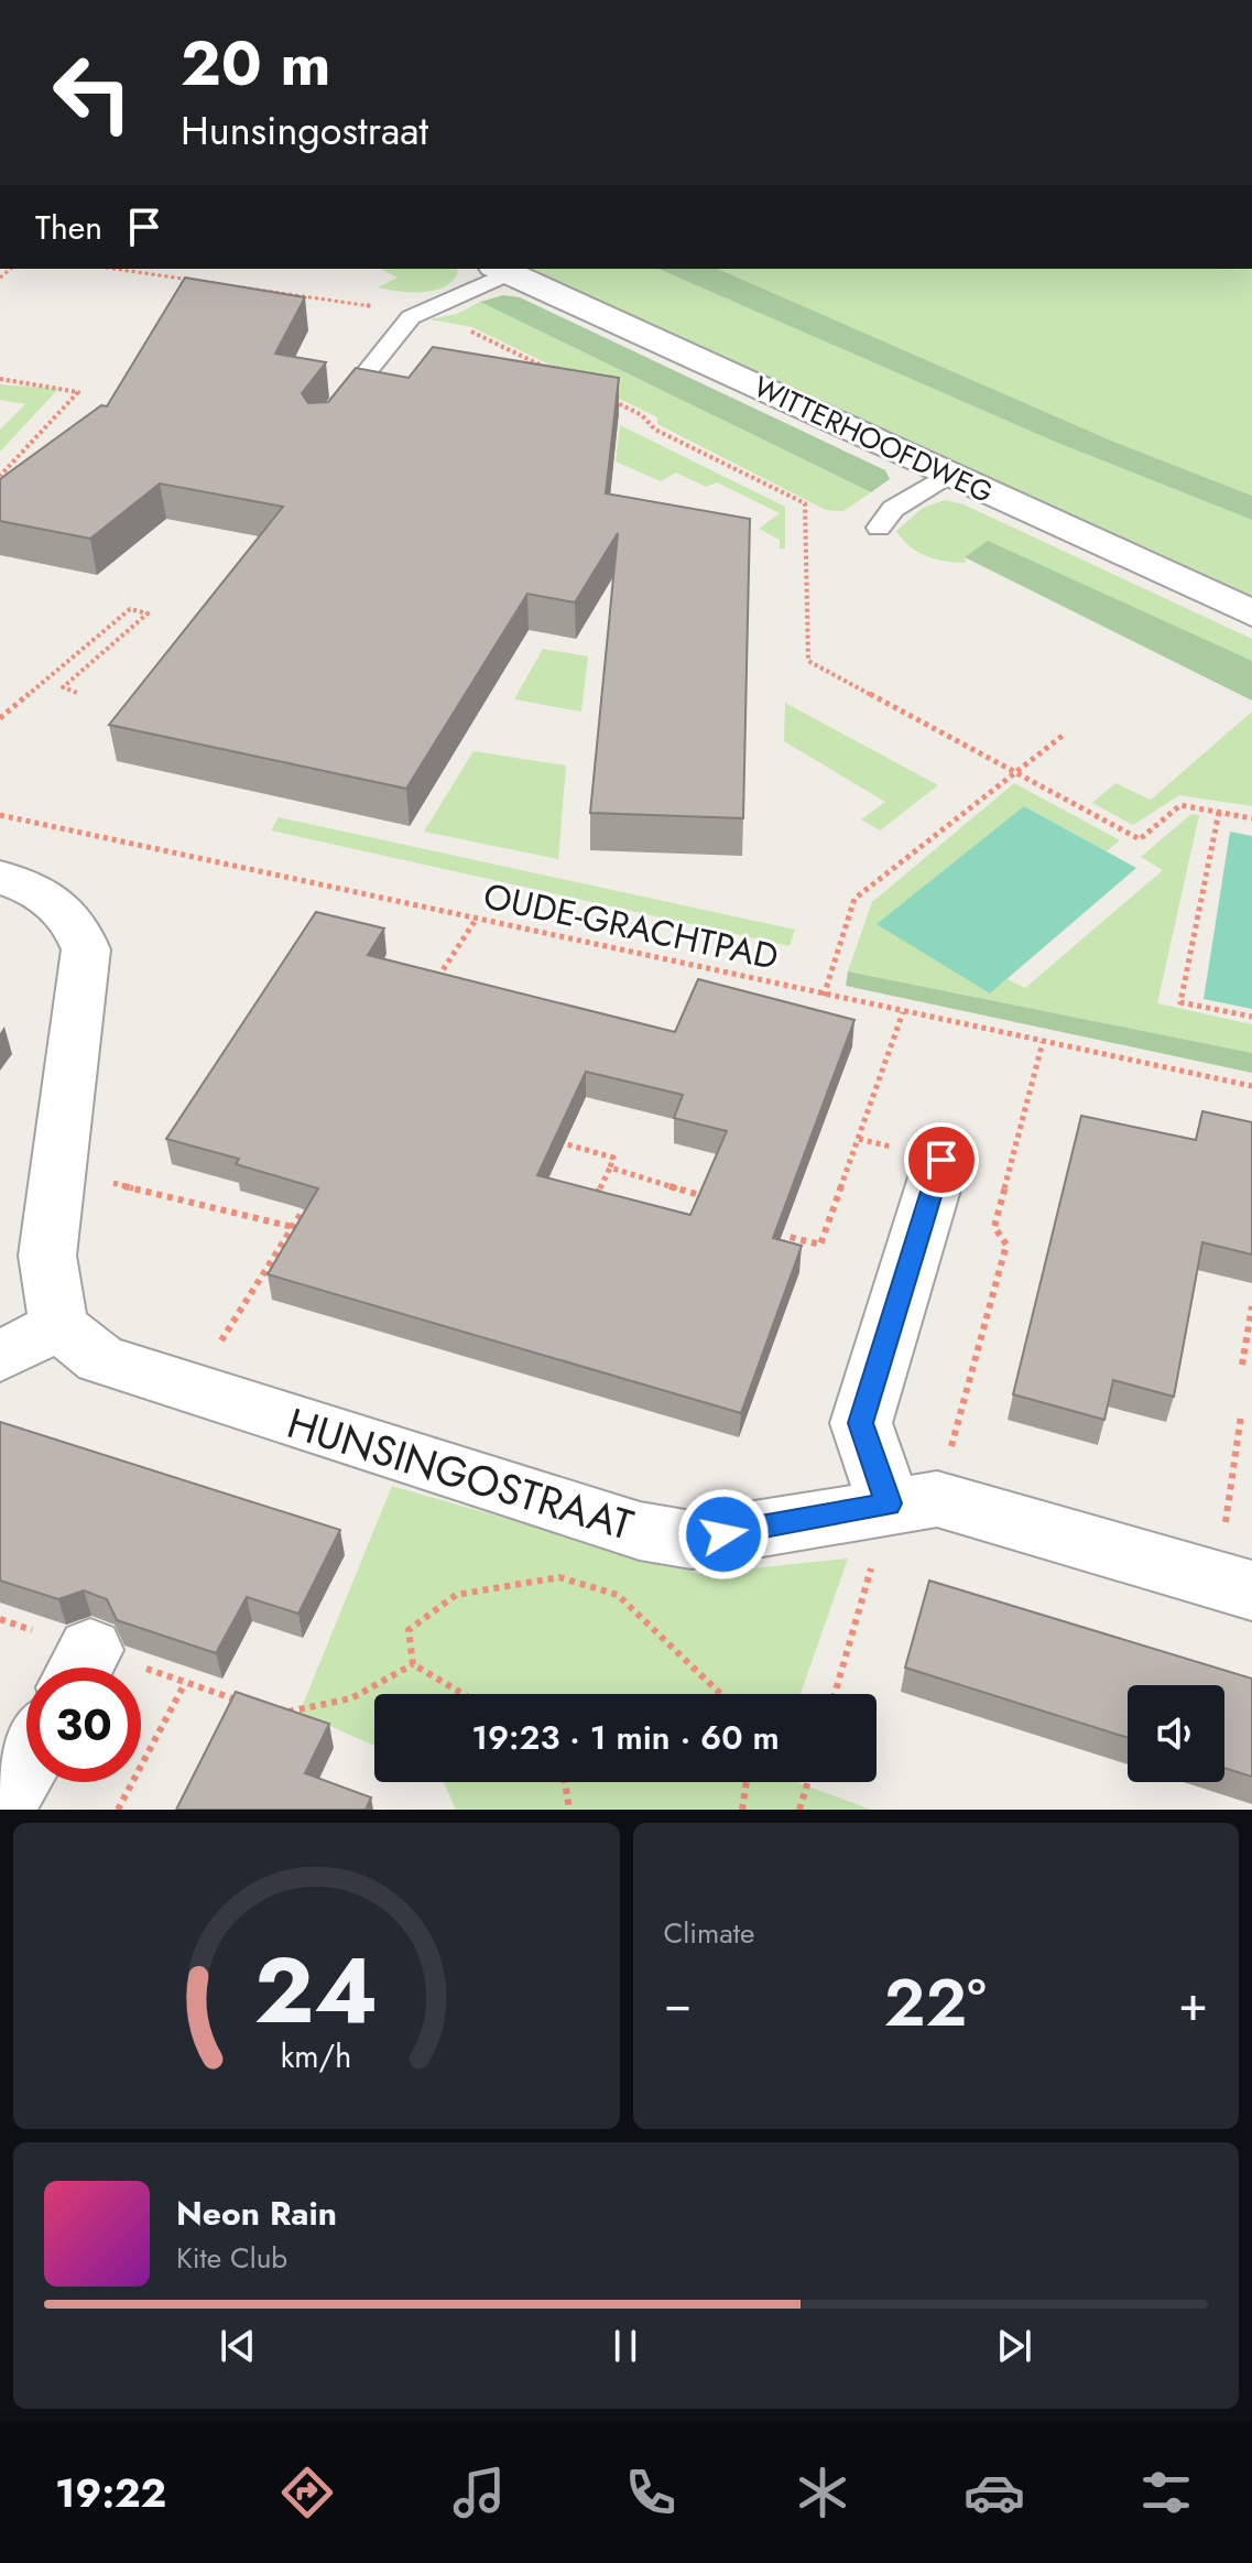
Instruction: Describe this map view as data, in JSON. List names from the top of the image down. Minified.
{"streets":{"street":["WITTERHOOFDWEG","HUNSINGOSTRAAT"],"path":["OUDE-GRACHTPAD"]},"page":{"turn":["20 m","Hunsingostraat"],"then":"Then","limit":"30","trip":"19:23 · 1 min · 60 m","tile":"Climate","heat":["−","22°","+"],"song":["Neon Rain","Kite Club"],"tabs":"19:22","gauge":["24","km/h"]}}
